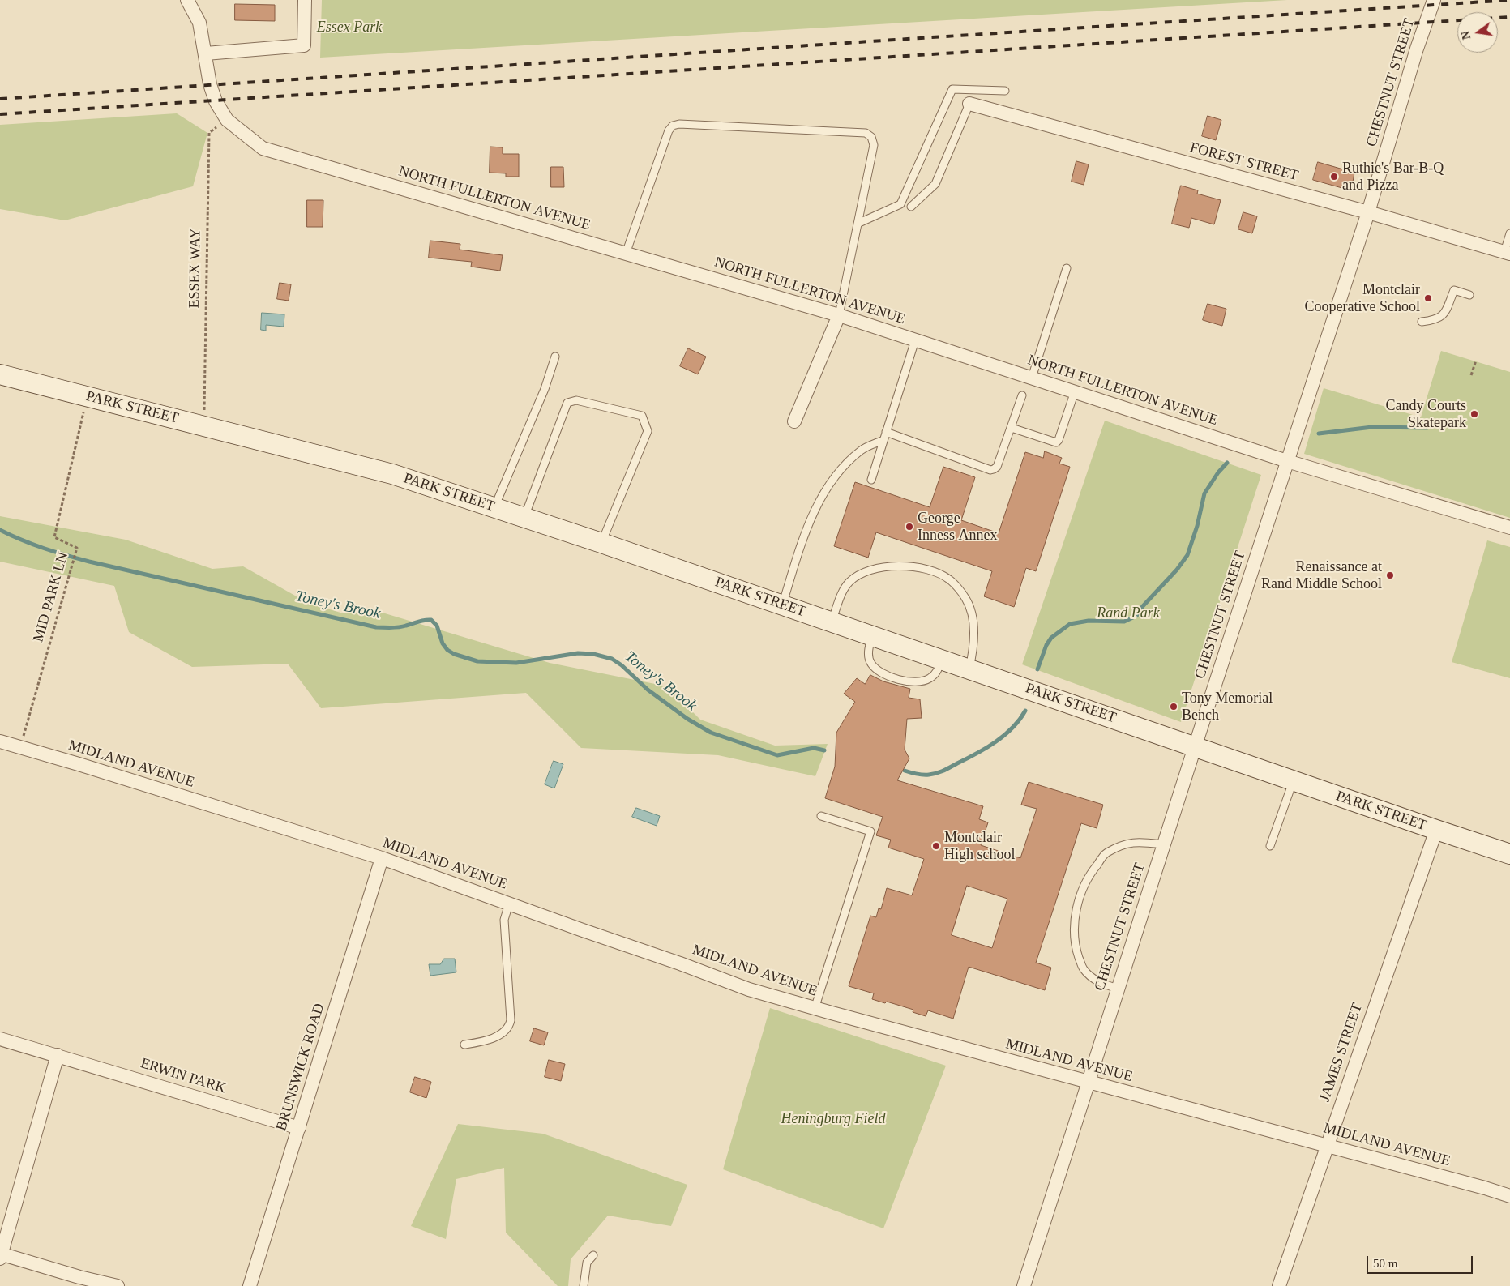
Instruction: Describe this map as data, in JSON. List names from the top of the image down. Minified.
{"streets":{"street":["CHESTNUT STREET","FOREST STREET","NORTH FULLERTON AVENUE","PARK STREET","MIDLAND AVENUE","JAMES STREET","BRUNSWICK ROAD","ERWIN PARK"],"path":["ESSEX WAY","MID PARK LN"]},"crossings":[["CHESTNUT STREET","FOREST STREET"],["CHESTNUT STREET","NORTH FULLERTON AVENUE"],["CHESTNUT STREET","PARK STREET"],["CHESTNUT STREET","MIDLAND AVENUE"],["NORTH FULLERTON AVENUE","ESSEX WAY"],["ESSEX WAY","PARK STREET"],["PARK STREET","MID PARK LN"],["PARK STREET","JAMES STREET"],["MID PARK LN","MIDLAND AVENUE"],["MIDLAND AVENUE","JAMES STREET"],["MIDLAND AVENUE","BRUNSWICK ROAD"],["BRUNSWICK ROAD","ERWIN PARK"]],"water":["Toney's Brook"],"parks":["Essex Park","Rand Park","Heningburg Field"],"places":["Ruthie's Bar-B-Q and Pizza","Montclair Cooperative School","Candy Courts Skatepark","George Inness Annex","Renaissance at Rand Middle School","Tony Memorial Bench","Montclair High school"],"scale_bar":"50 m","north":"left"}
